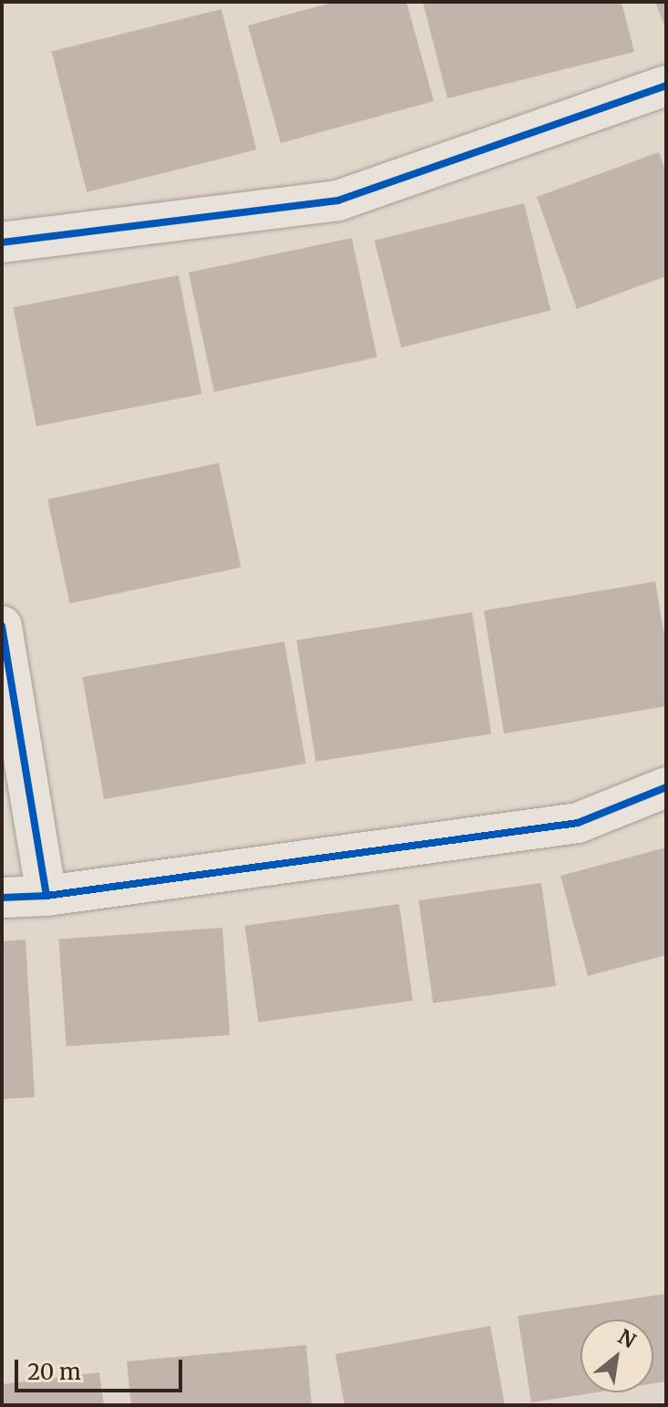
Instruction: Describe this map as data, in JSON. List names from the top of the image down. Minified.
{"scale_bar":"20 m","north":"top right"}
